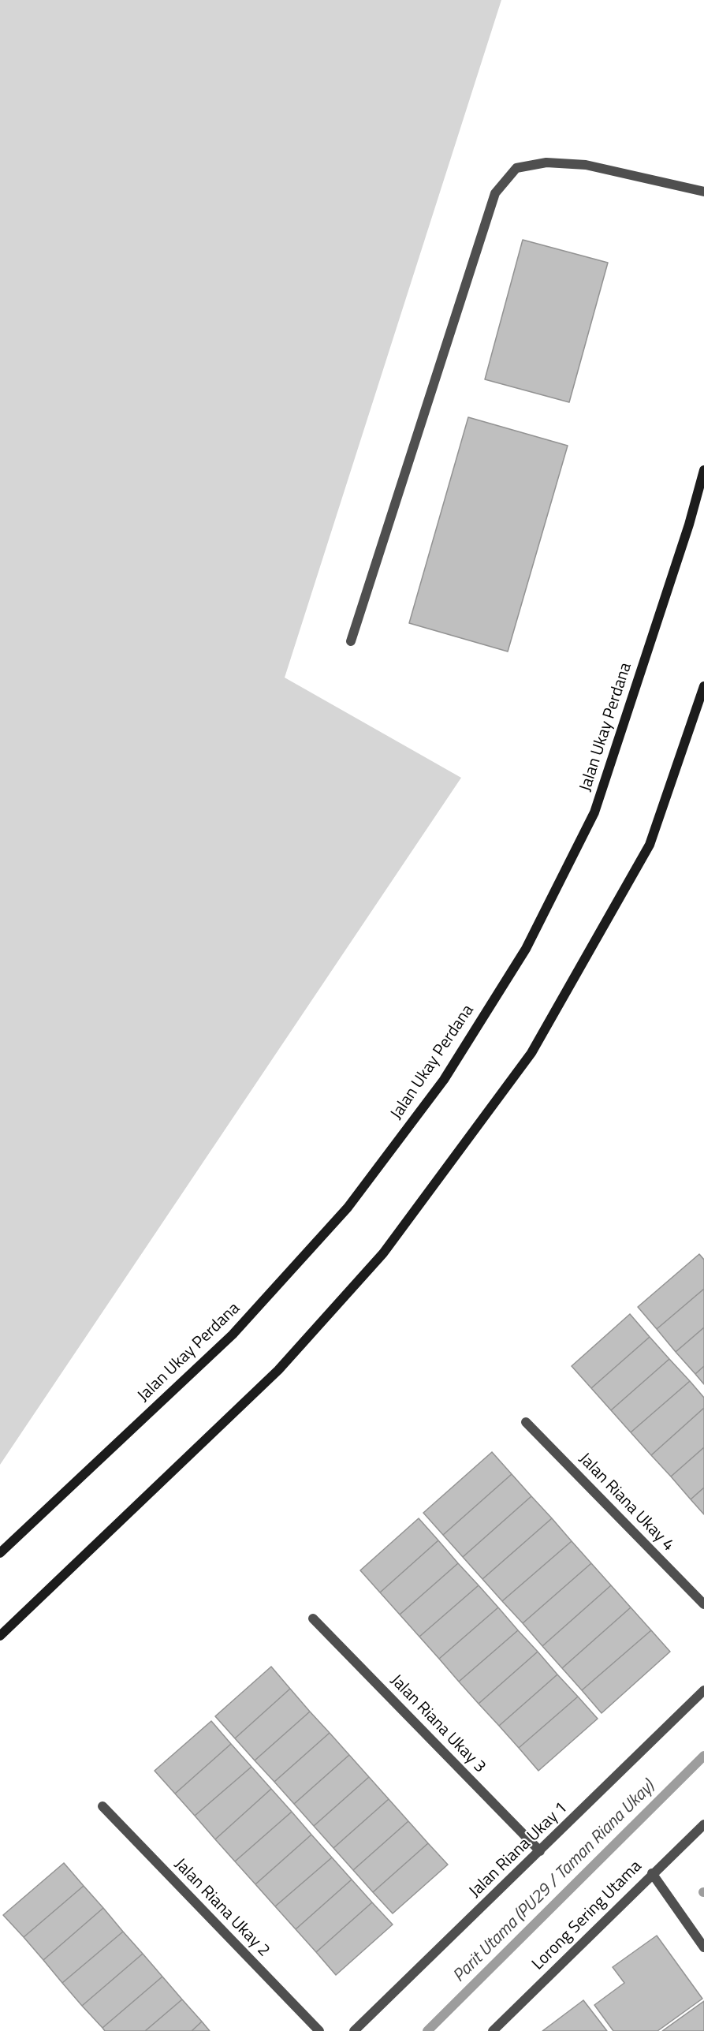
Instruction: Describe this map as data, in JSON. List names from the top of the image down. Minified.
{"streets":{"street":["Jalan Ukay Perdana","Jalan Riana Ukay 4","Jalan Riana Ukay 3","Jalan Riana Ukay 1","Jalan Riana Ukay 2","Lorong Sering Utama"]},"crossings":[["Jalan Riana Ukay 3","Jalan Riana Ukay 1"]],"water":["Parit Utama (PU29 / Taman Riana Ukay)"]}
